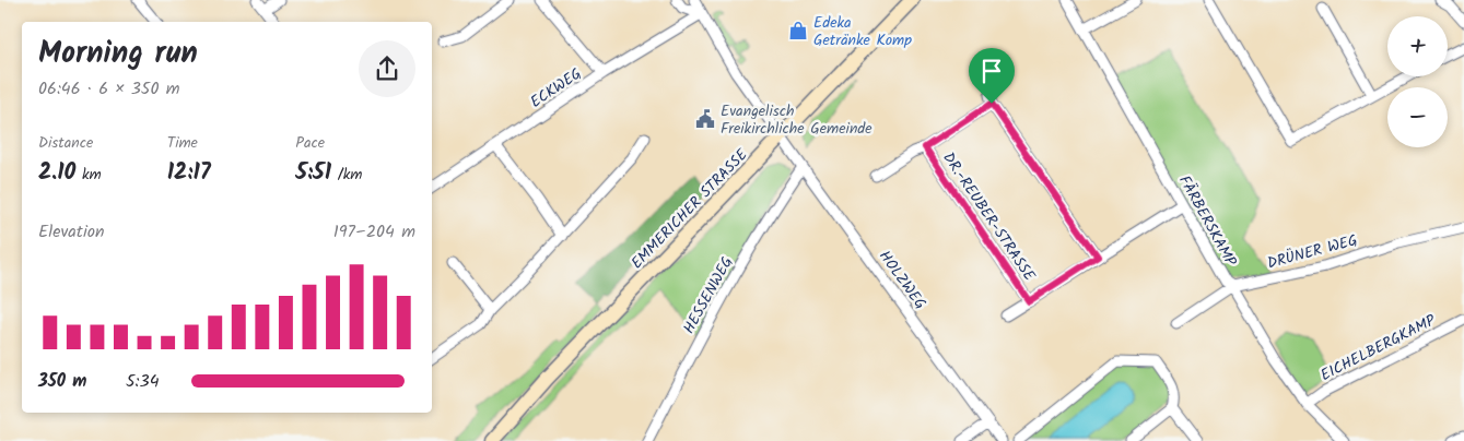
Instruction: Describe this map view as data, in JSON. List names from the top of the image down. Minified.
{"streets":{"main road":["EMMERICHER STRASSE"],"street":["ECKWEG","DR.-REUBER-STRASSE","FÄRBERSKAMP","DRÜNER WEG","HOLZWEG","HESSENWEG","EICHELBERGKAMP"]},"crossings":[["ECKWEG","HOLZWEG"],["EMMERICHER STRASSE","HOLZWEG"],["DR.-REUBER-STRASSE","FÄRBERSKAMP"],["FÄRBERSKAMP","DRÜNER WEG"],["FÄRBERSKAMP","EICHELBERGKAMP"],["HOLZWEG","HESSENWEG"]],"places":{"shop":["Edeka Getränke Komp"],"public building":["Evangelisch Freikirchliche Gemeinde"]},"page":{"map_buttons":["+","−"],"heading":["Morning run","06:46 · 6 × 350 m"],"stats":[["Distance","2.10 km"],["Time","12:17"],["Pace","5:51 /km"]],"chart":["Elevation","197–204 m"],"list":[{"name":"350 m","note":"5:34"}]}}
